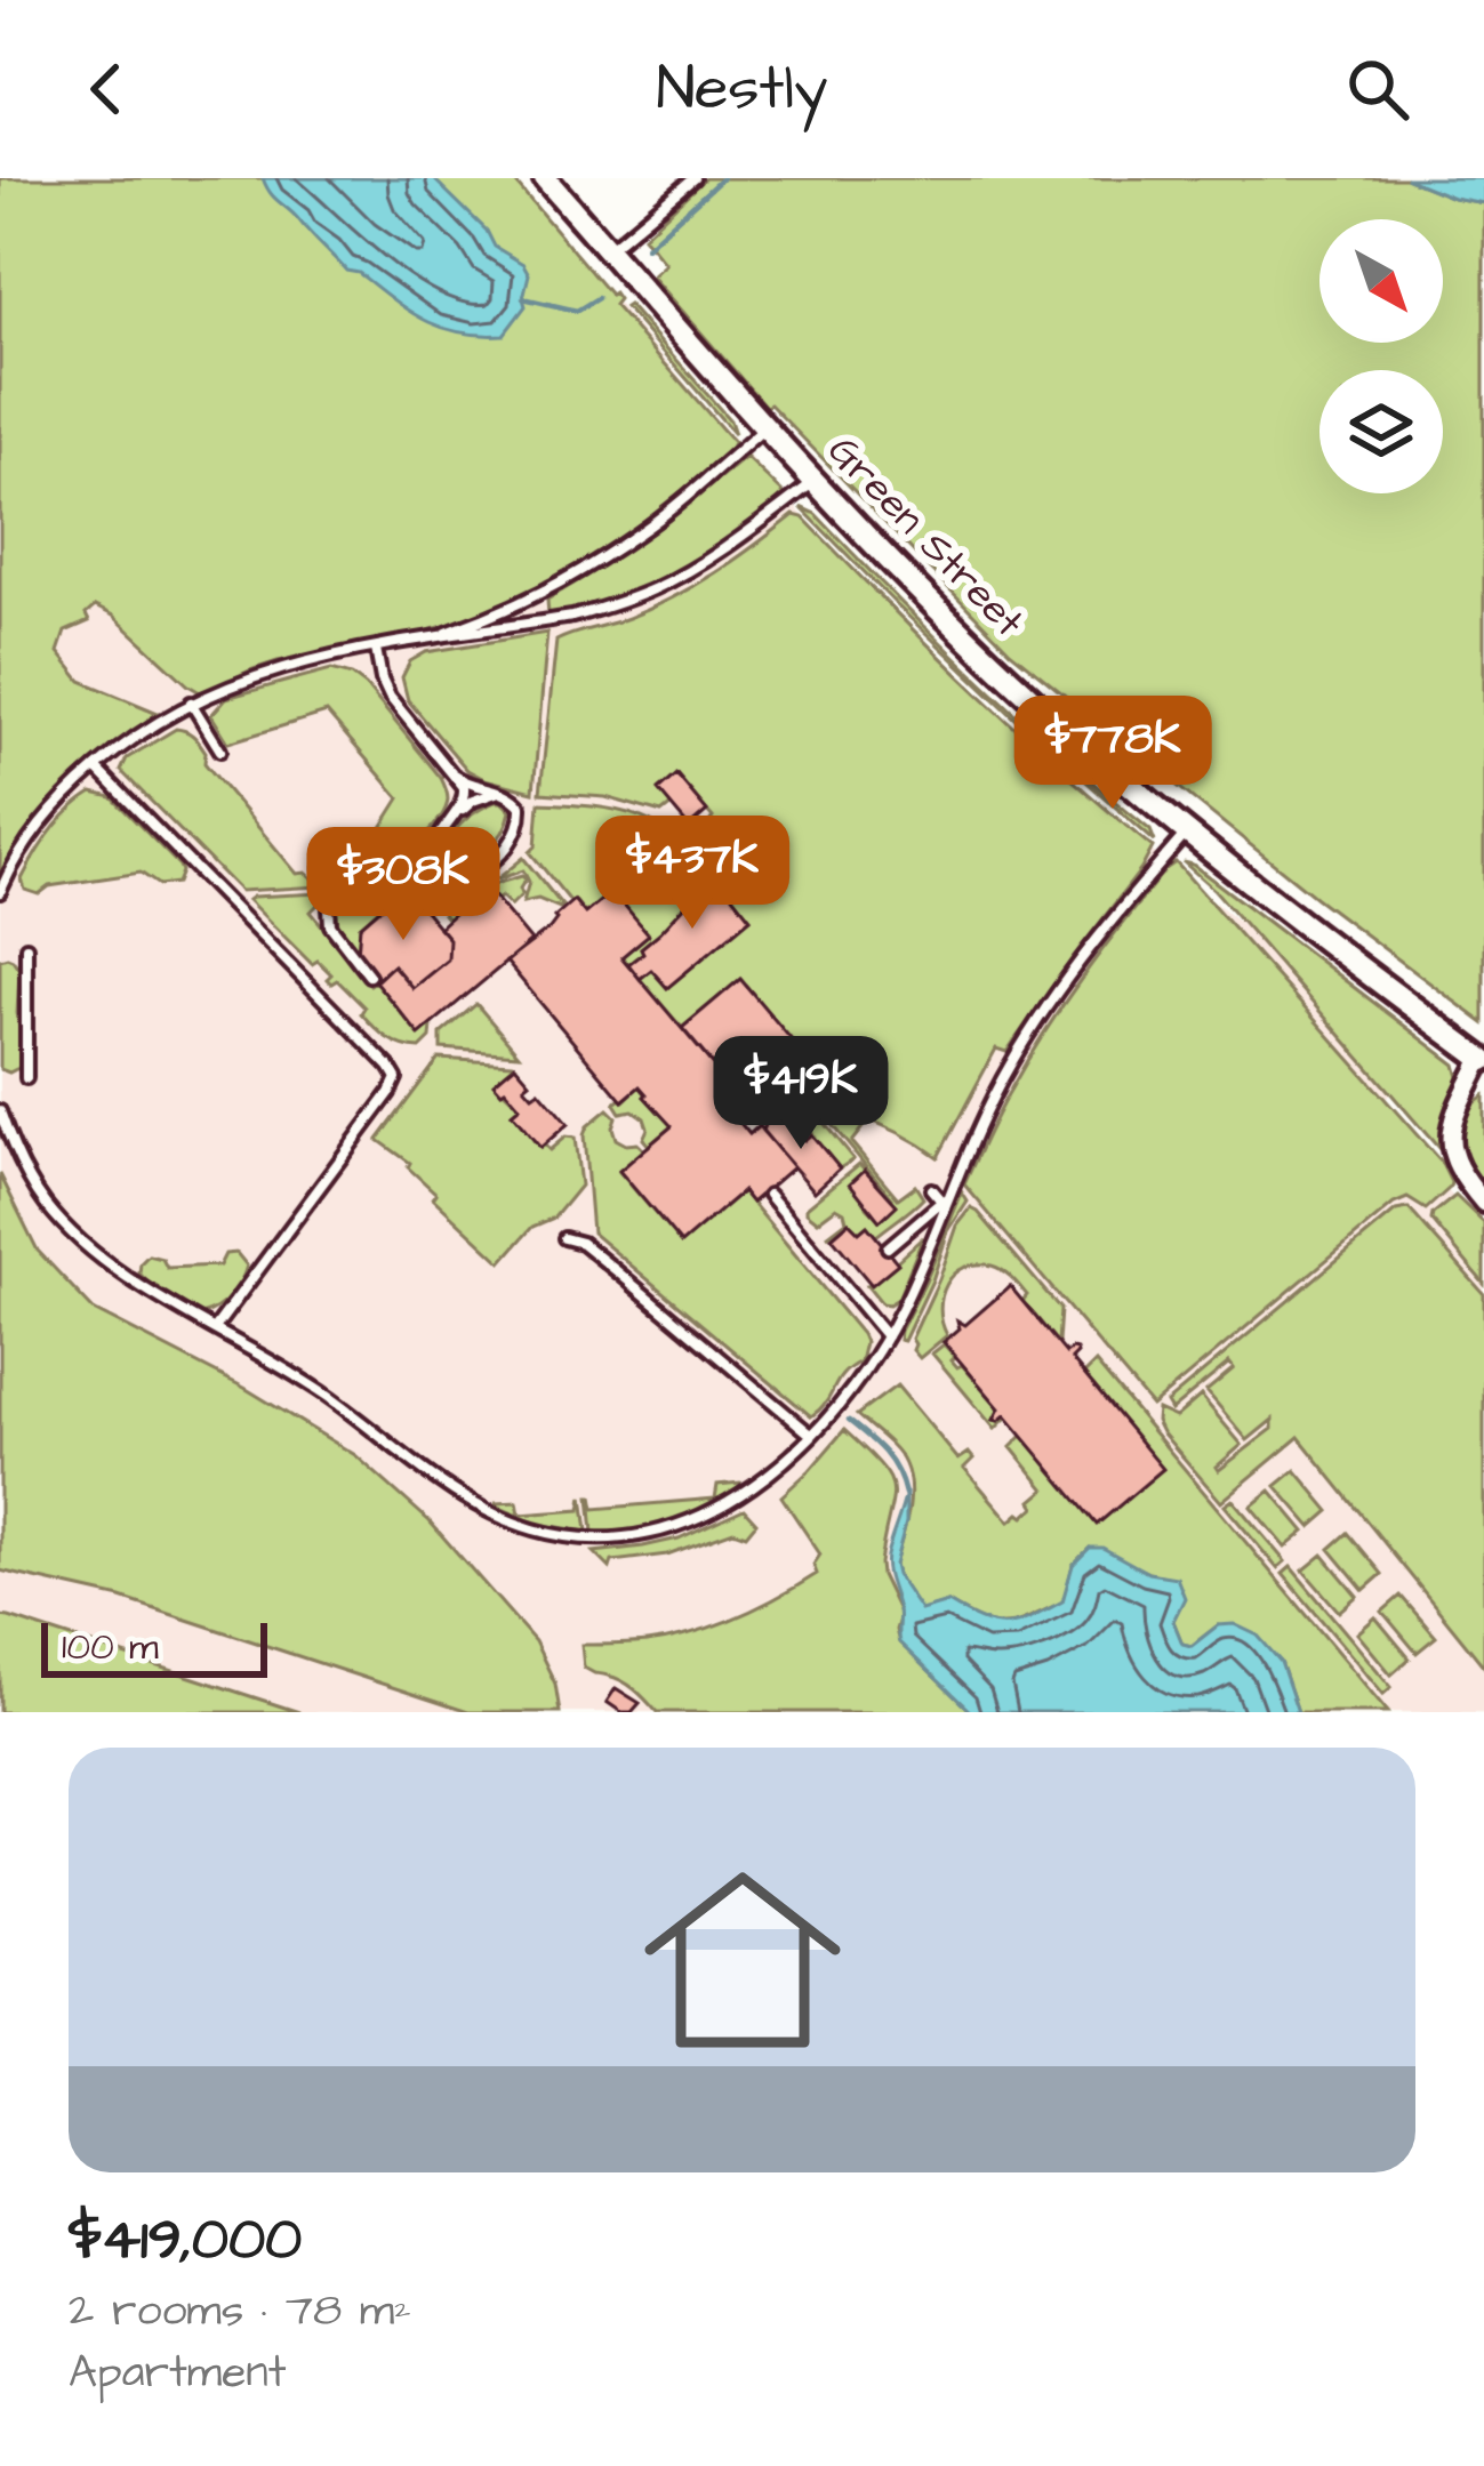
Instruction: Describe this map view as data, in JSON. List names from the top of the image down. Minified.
{"streets":{"street":["Green Street"]},"scale_bar":"100 m","north":"bottom right","page":{"header":"Nestly","price":["$778K","$437K","$308K","$419K"],"scale":"100 m","list":[{"name":"$419,000","note":"2 rooms · 78 m² · Apartment"}]}}
